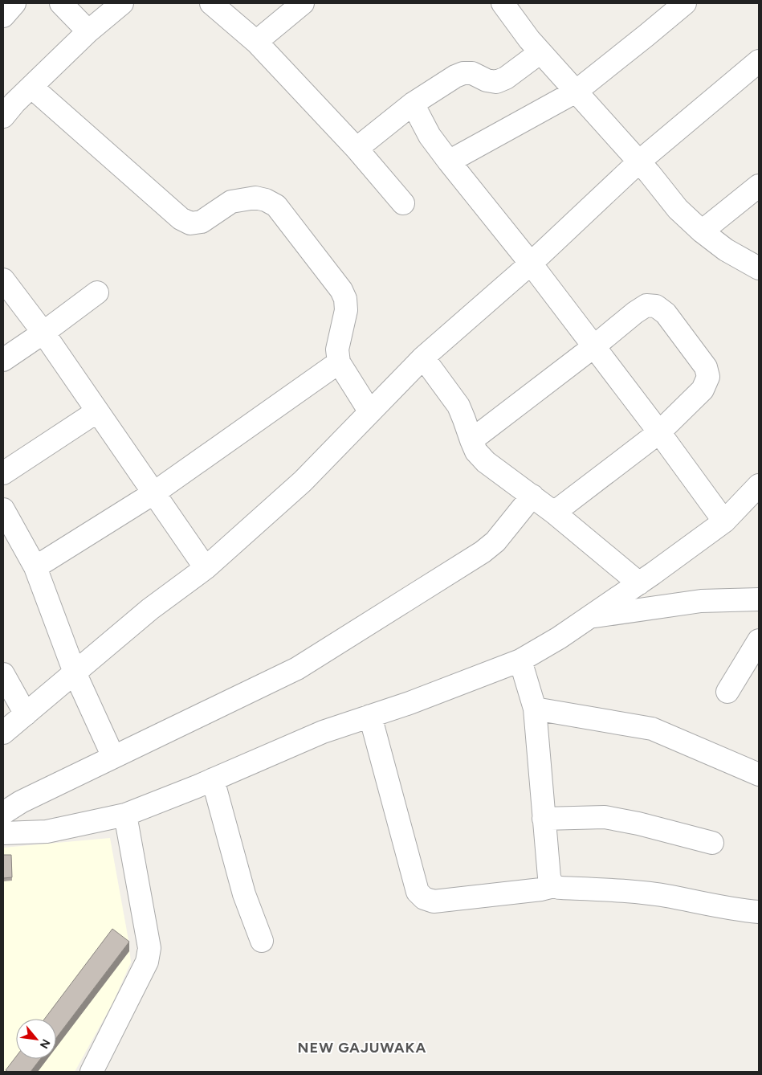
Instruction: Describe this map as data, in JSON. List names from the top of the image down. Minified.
{"districts":["NEW GAJUWAKA"],"north":"bottom right"}
